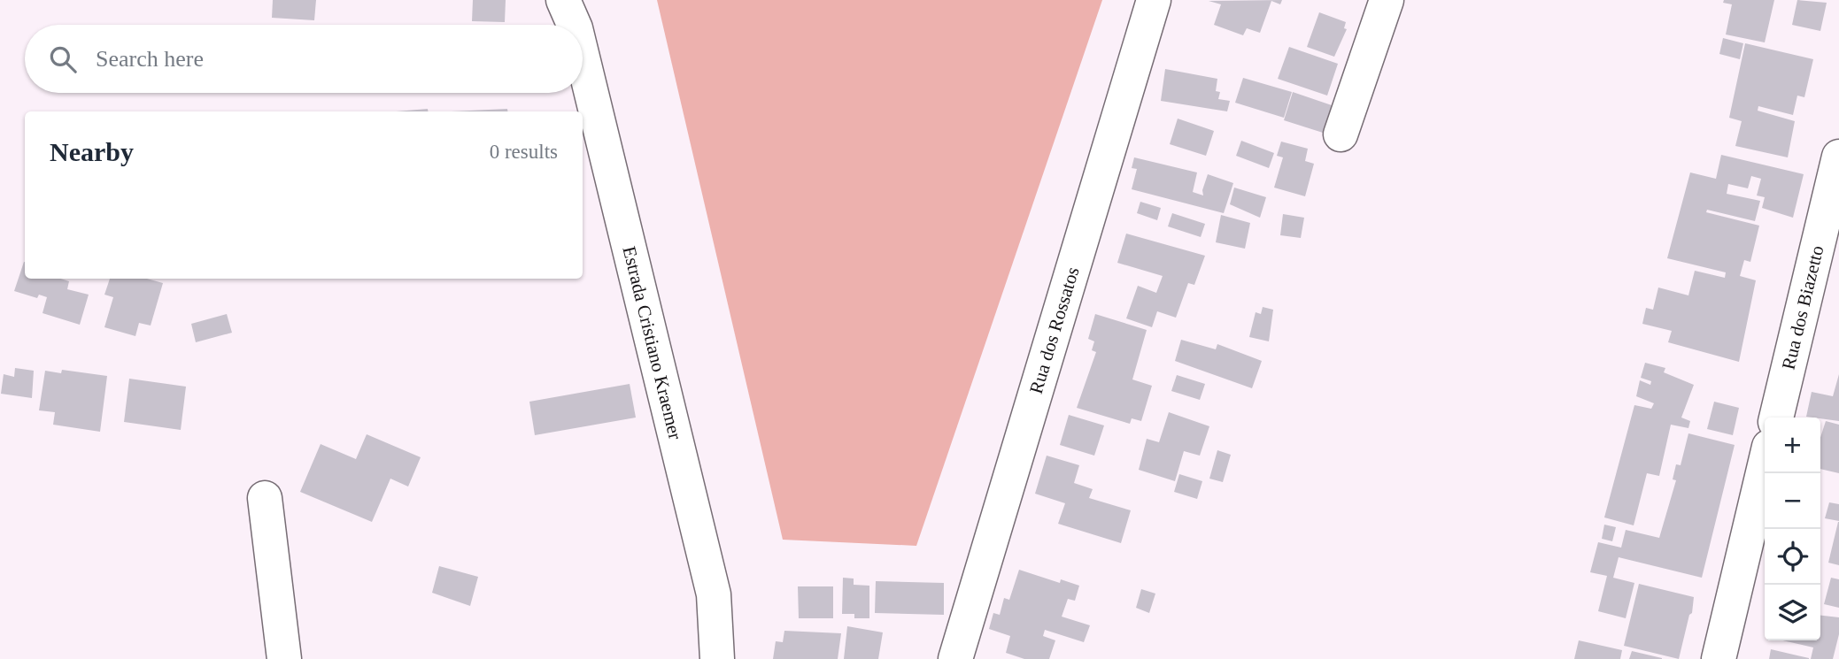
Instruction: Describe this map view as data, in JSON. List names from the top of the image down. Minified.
{"streets":{"street":["Rua dos Biazetto","Rua dos Rossatos","Estrada Cristiano Kraemer"]},"page":{"search":"Search here","heading":["Nearby","0 results"],"map_buttons":["+","−"]}}
